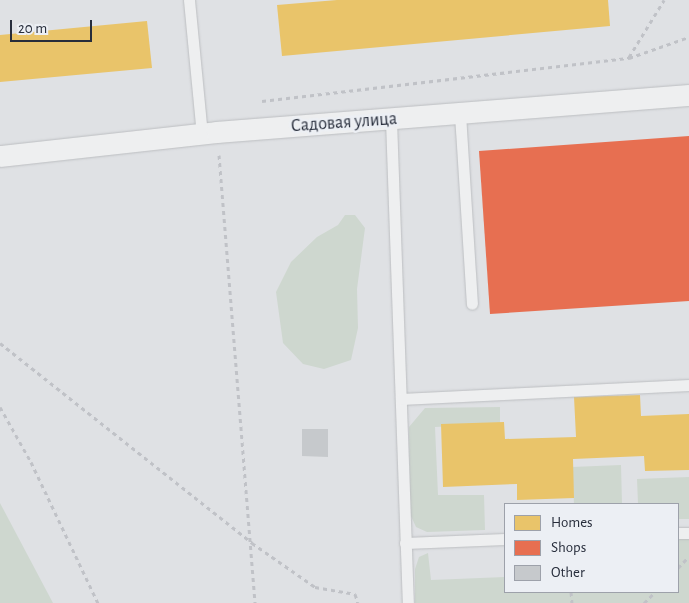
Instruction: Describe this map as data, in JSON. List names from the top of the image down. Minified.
{"streets":{"street":["Садовая улица"]},"legend":["Homes","Shops","Other"],"scale_bar":"20 m"}
